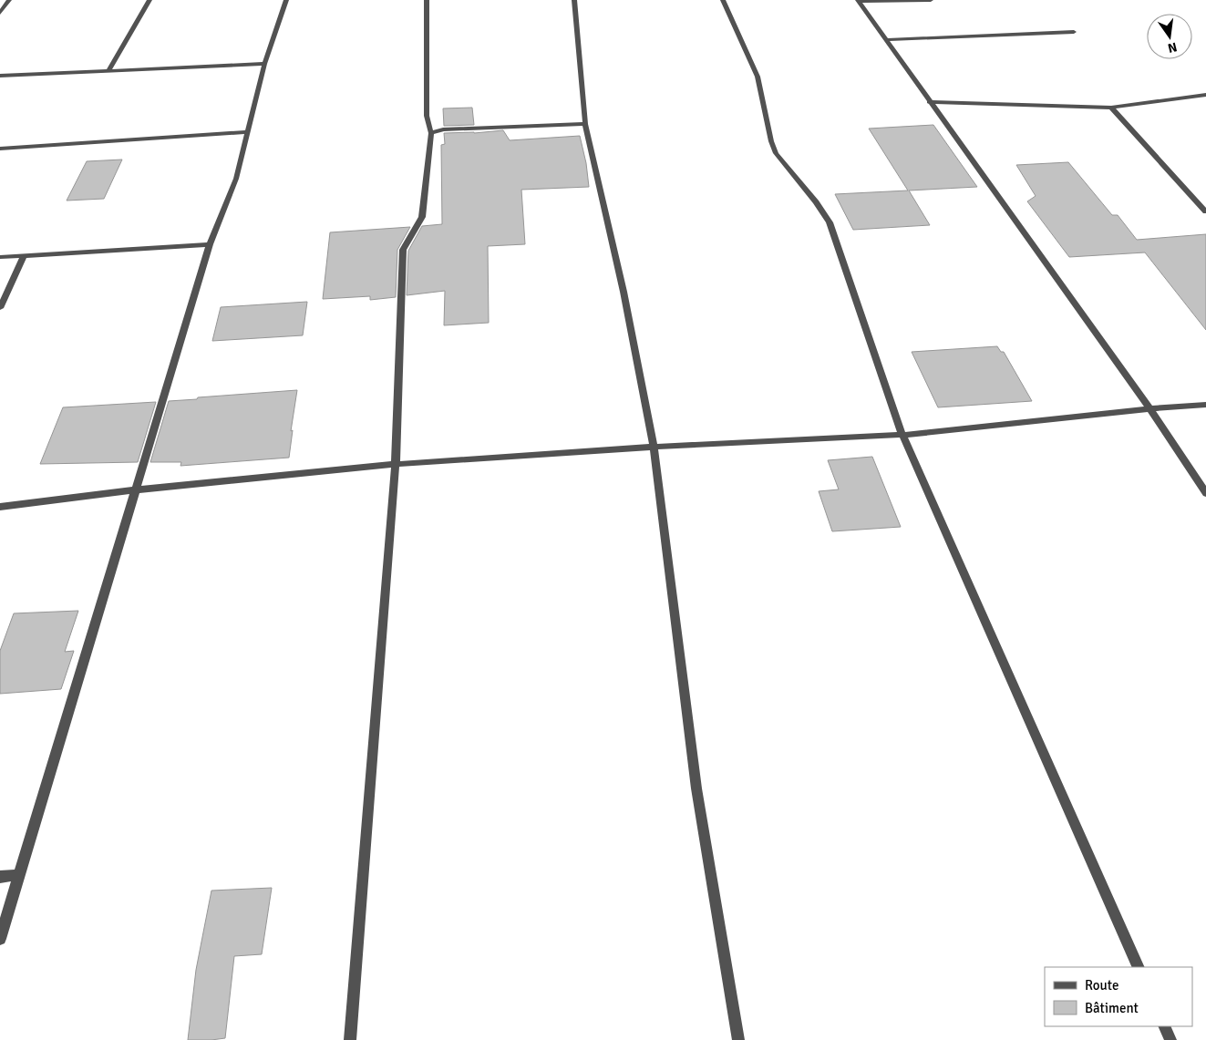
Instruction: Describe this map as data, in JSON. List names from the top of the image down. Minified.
{"legend":["Route","Bâtiment"],"north":"bottom"}
